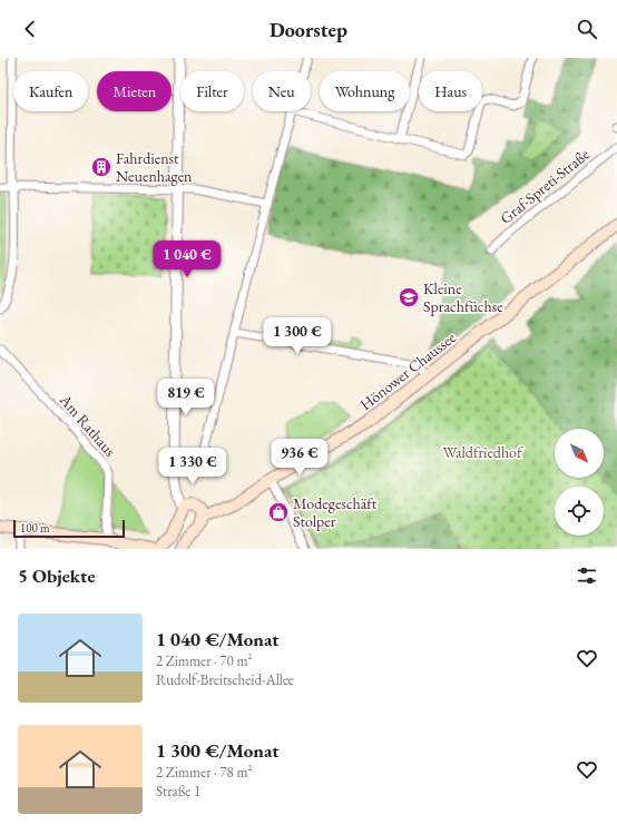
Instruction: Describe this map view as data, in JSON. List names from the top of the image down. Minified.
{"streets":{"main road":["Hönower Chaussee"],"street":["Graf-Spreti-Straße","Am Rathaus"]},"parks":["Waldfriedhof"],"places":{"building":["Fahrdienst Neuenhagen"],"school or university":["Kleine Sprachfüchse"],"shop":["Modegeschäft Stolper"]},"scale_bar":"100 m","north":"bottom right","page":{"header":"Doorstep","chip":["Kaufen","Mieten","Filter","Neu","Wohnung","Haus"],"price":["1 040 €","1 300 €","819 €","936 €","1 330 €"],"scale":"100 m","heading":"5 Objekte","list":[{"name":"1 040 €/Monat","note":"2 Zimmer · 70 m² · Rudolf-Breitscheid-Allee"},{"name":"1 300 €/Monat","note":"2 Zimmer · 78 m² · Straße 1"}]}}
